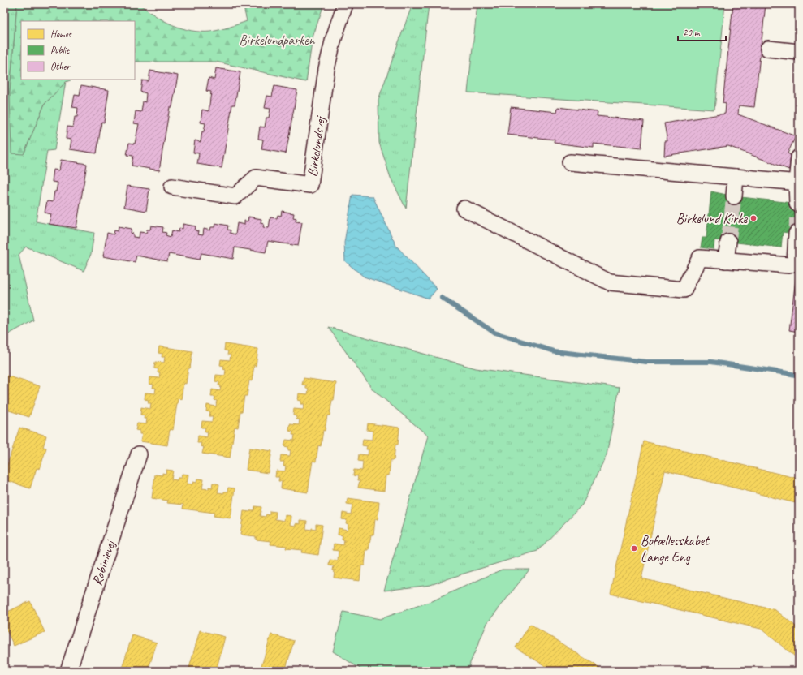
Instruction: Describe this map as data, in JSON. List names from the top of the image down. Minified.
{"streets":{"street":["Birkelundsvej","Robinievej"]},"parks":["Birkelundparken"],"places":["Birkelund Kirke","Bofællesskabet Lange Eng"],"legend":["Homes","Public","Other"],"scale_bar":"20 m"}
